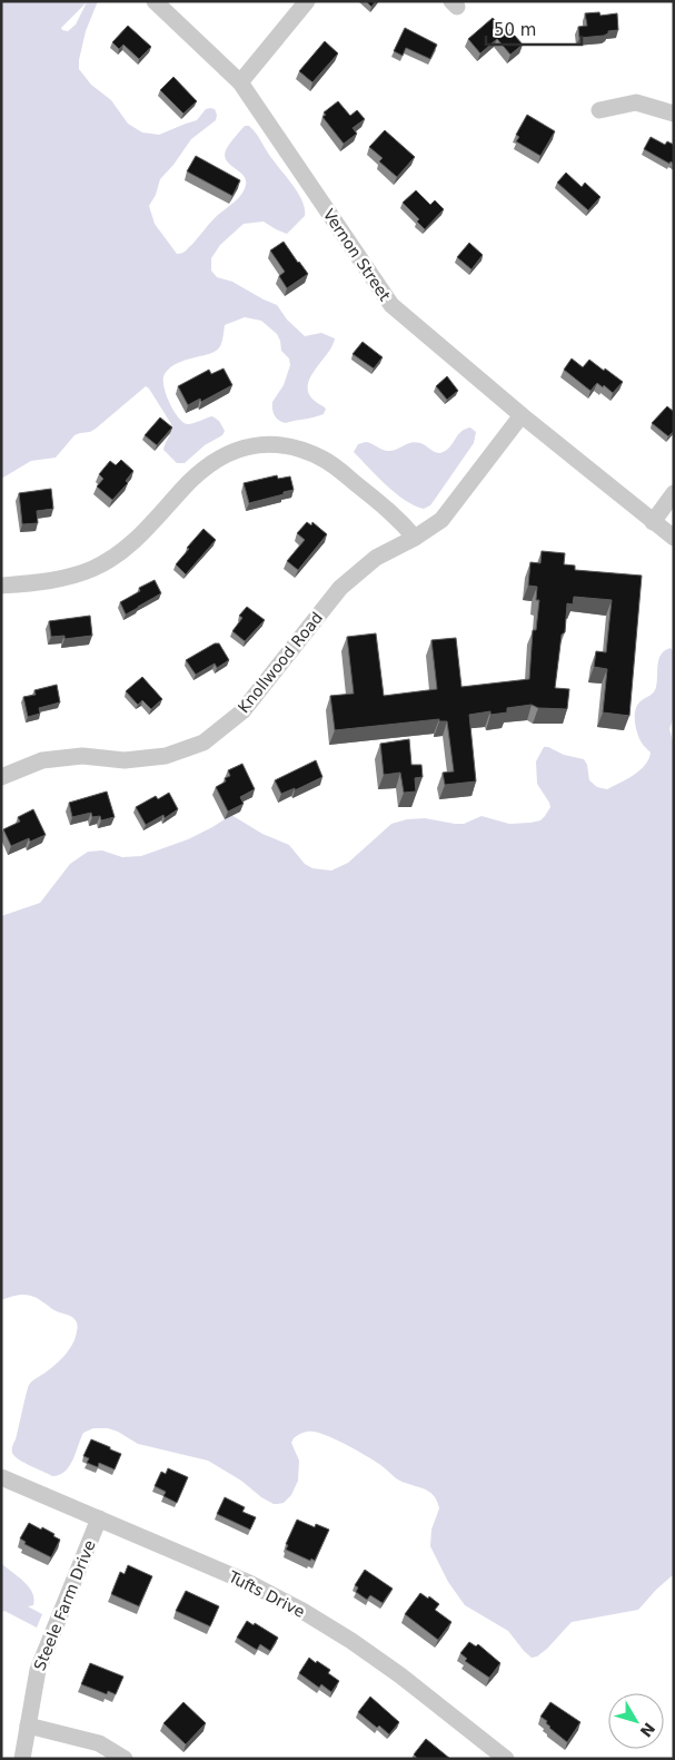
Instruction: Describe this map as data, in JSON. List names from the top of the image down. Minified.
{"streets":{"street":["Vernon Street","Knollwood Road","Tufts Drive","Steele Farm Drive"]},"crossings":[["Vernon Street","Knollwood Road"],["Tufts Drive","Steele Farm Drive"]],"scale_bar":"50 m","north":"bottom right"}
